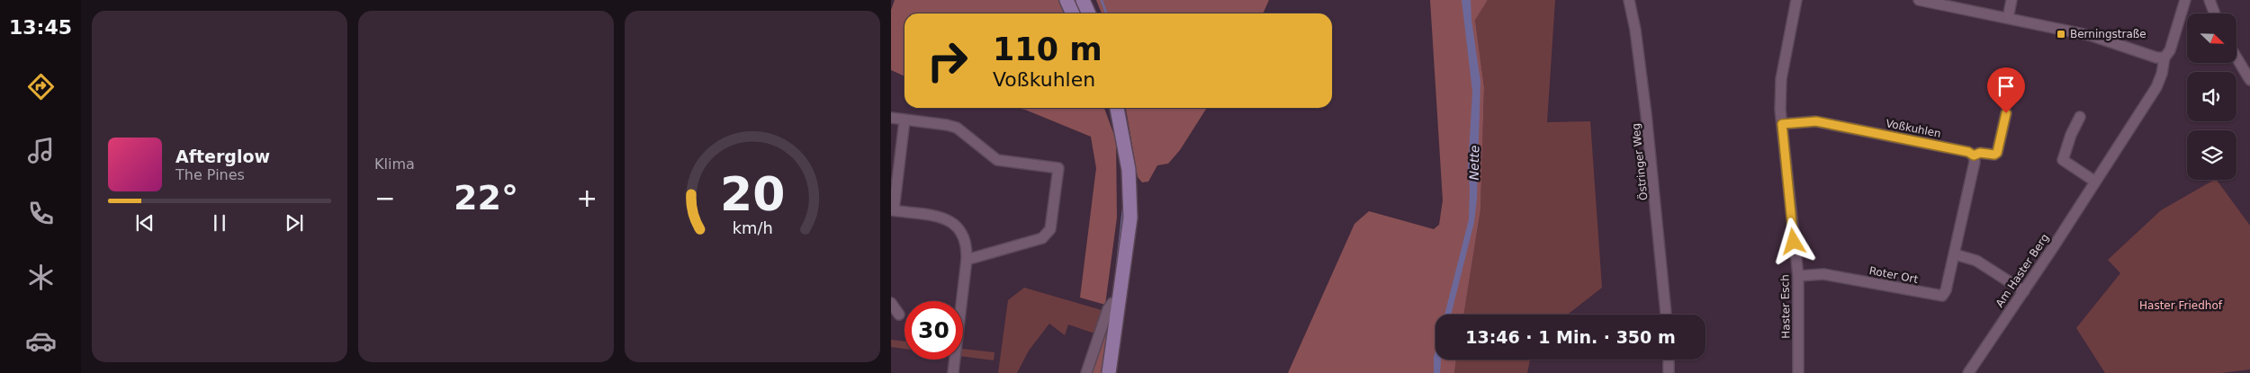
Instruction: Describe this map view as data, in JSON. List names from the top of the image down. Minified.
{"streets":{"street":["Voßkuhlen","Östringer Weg","Am Haster Berg","Roter Ort","Haster Esch"]},"crossings":[["Voßkuhlen","Roter Ort"],["Voßkuhlen","Haster Esch"],["Roter Ort","Haster Esch"]],"water":["Nette"],"parks":["Haster Friedhof"],"places":{"transit":["Berningstraße"]},"north":"bottom right","page":{"tabs":"13:45","tile":"Klima","turn":["110 m","Voßkuhlen"],"song":["Afterglow","The Pines"],"heat":["−","22°","+"],"limit":"30","trip":"13:46 · 1 Min. · 350 m","gauge":["20","km/h"]}}
